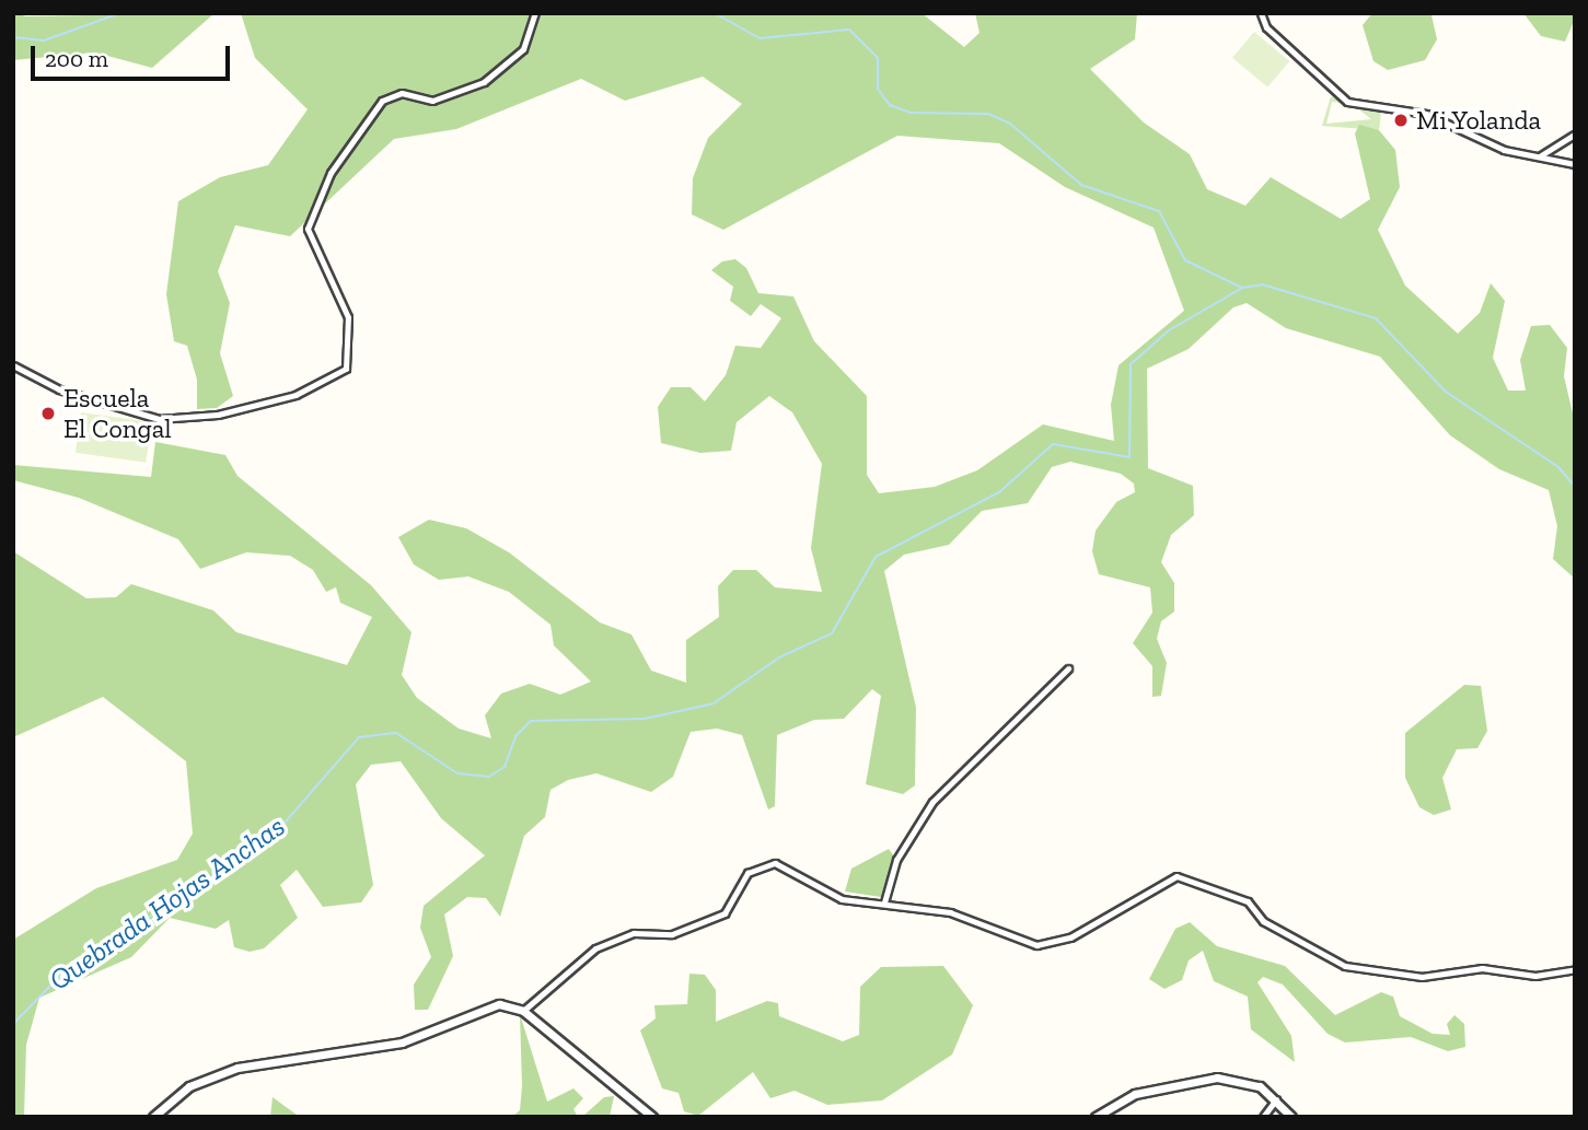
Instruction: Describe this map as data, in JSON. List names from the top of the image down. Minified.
{"water":["Quebrada Hojas Anchas"],"places":["Mi Yolanda","Escuela El Congal"],"scale_bar":"200 m"}
